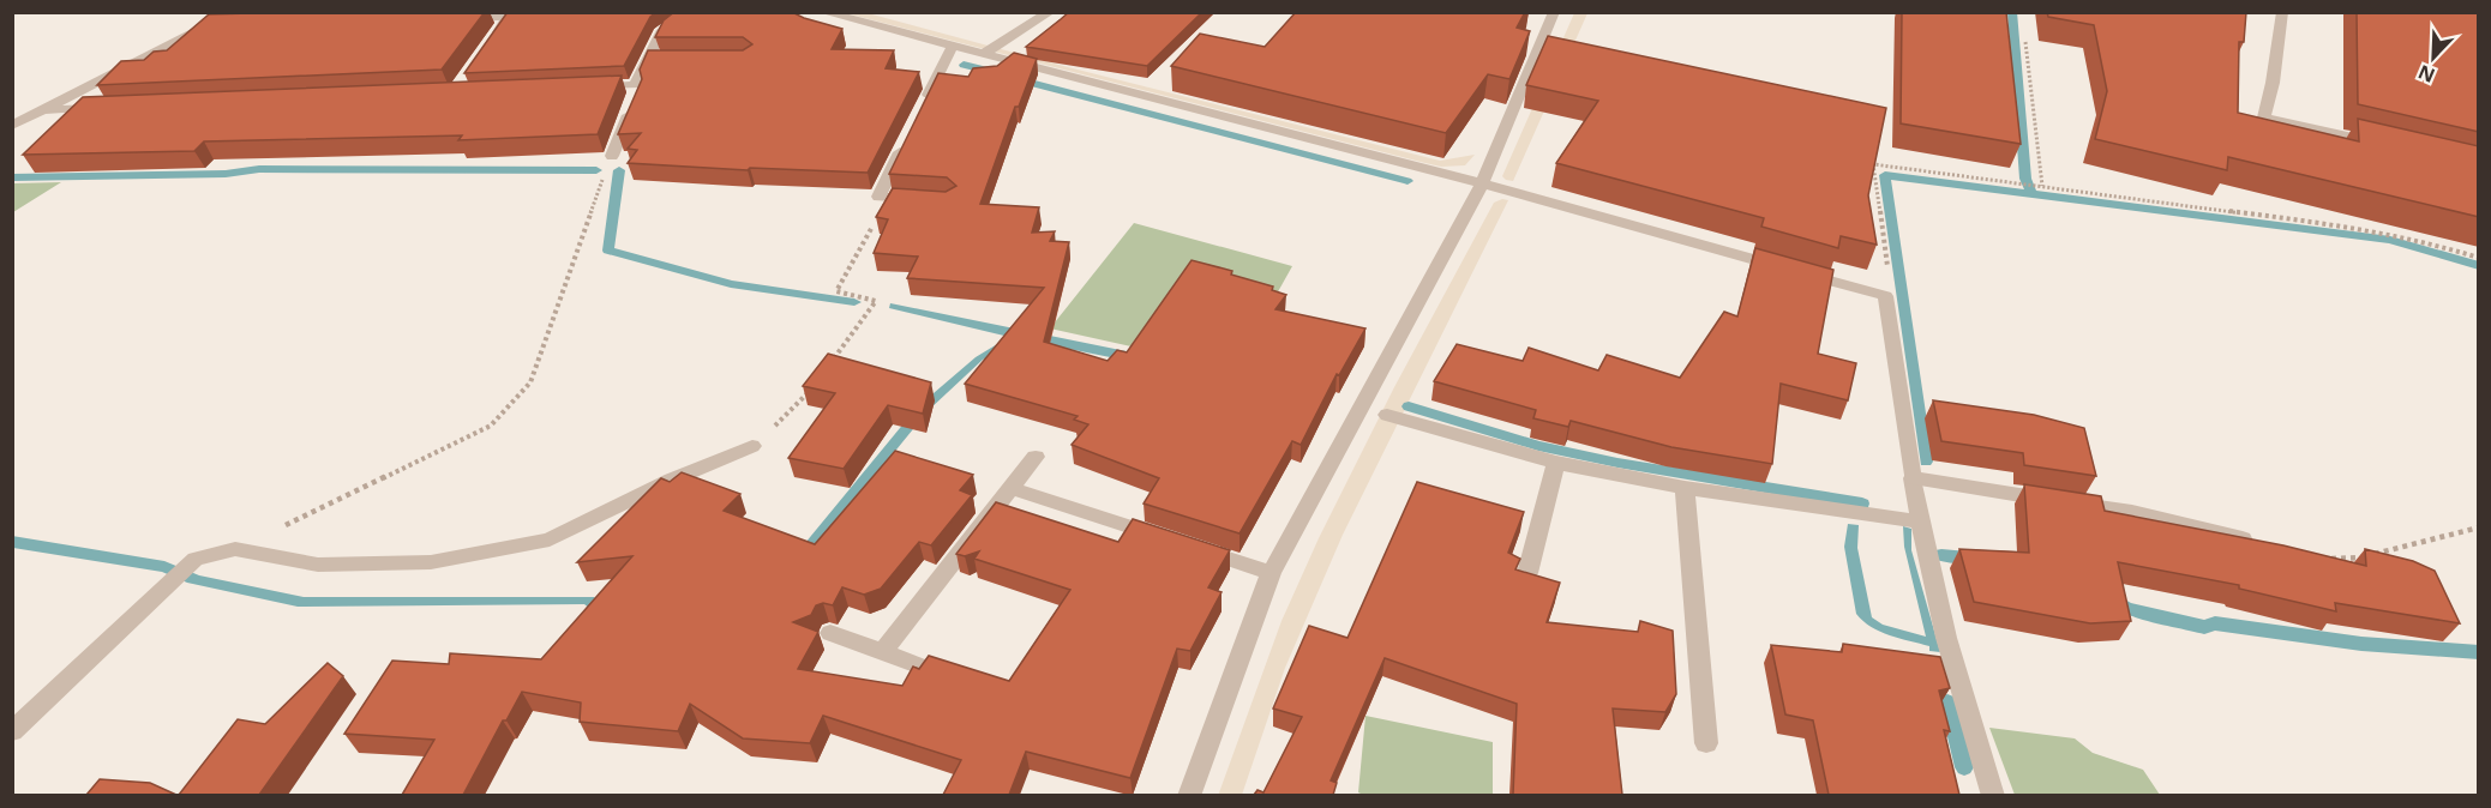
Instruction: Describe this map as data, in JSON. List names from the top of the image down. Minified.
{"north":"bottom left"}
